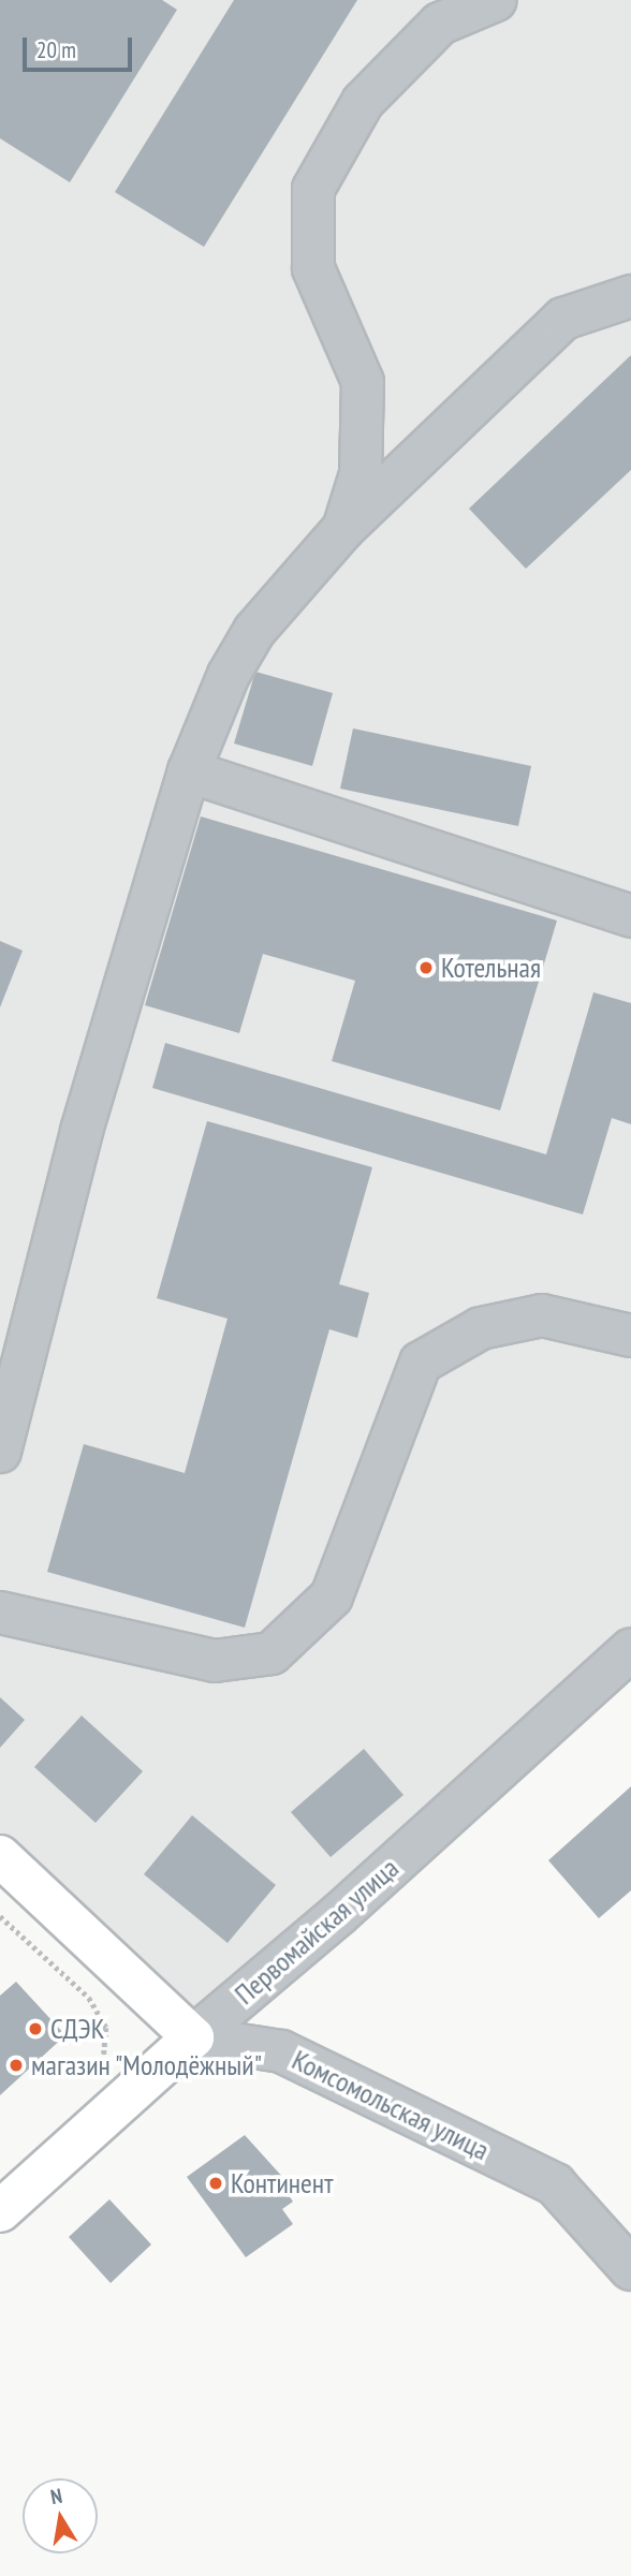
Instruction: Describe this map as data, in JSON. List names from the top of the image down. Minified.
{"streets":{"main road":["Первомайская улица"],"street":["Комсомольская улица"]},"crossings":[["Первомайская улица","Комсомольская улица"]],"places":["Котельная","СДЭК","магазин \"Молодёжный\"","Континент"],"scale_bar":"20 m","north":"top"}
